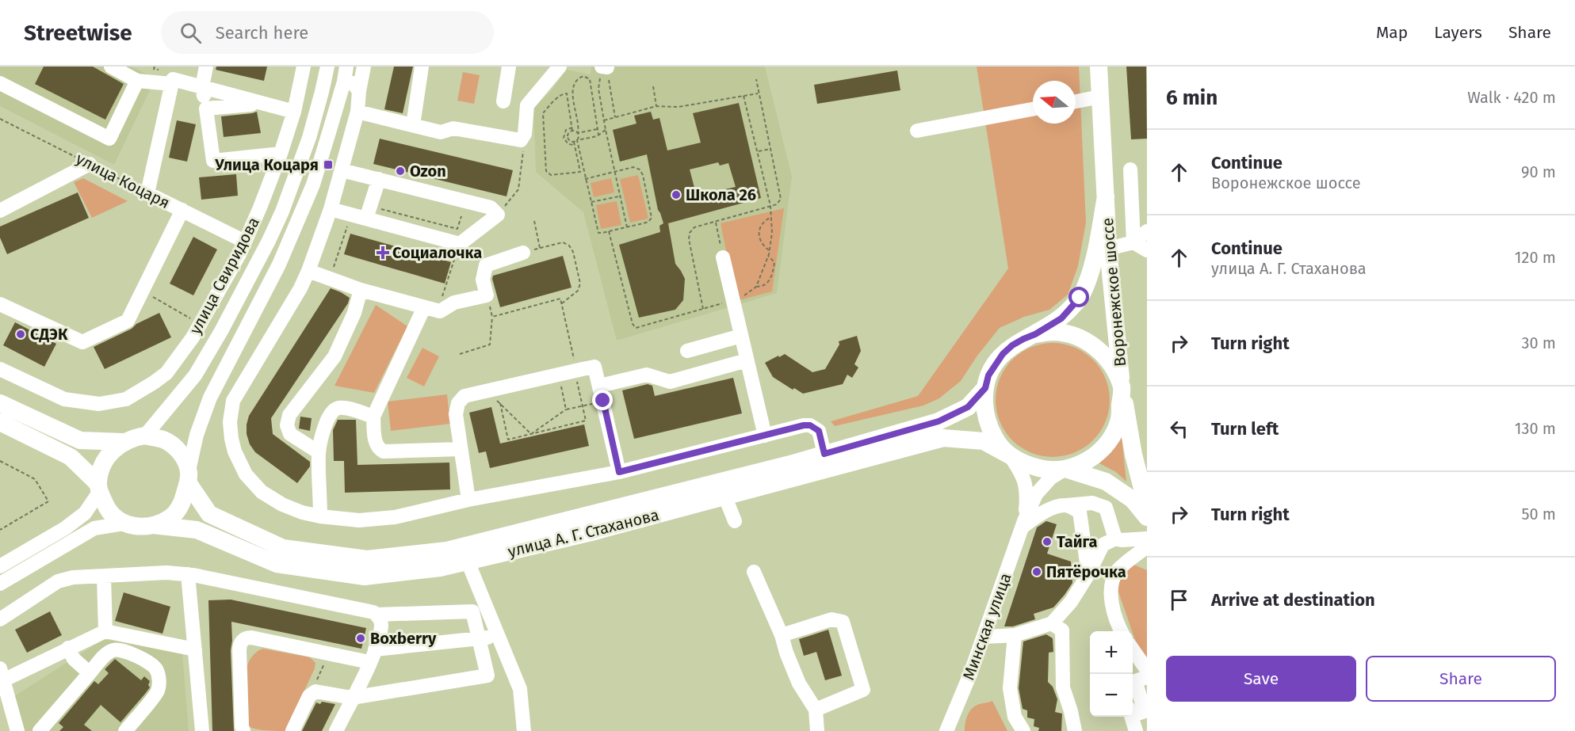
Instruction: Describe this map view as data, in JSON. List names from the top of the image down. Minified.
{"streets":{"main road":["Воронежское шоссе","улица А. Г. Стаханова"],"street":["улица Коцаря","улица Свиридова","Минская улица"]},"crossings":[["улица Коцаря","улица Свиридова"],["улица Свиридова","улица А. Г. Стаханова"],["Воронежское шоссе","улица А. Г. Стаханова"]],"places":{"transit":["Улица Коцаря"],"other":["Ozon","Школа 26","СДЭК","Тайга","Пятёрочка","Boxberry"],"health":["Социалочка"]},"north":"left","page":{"header":"Streetwise","search":"Search here","nav":["Map","Layers","Share"],"heading":["6 min","Walk · 420 m"],"list":[["Continue","Воронежское шоссе","90 m"],["Continue","улица А. Г. Стаханова","120 m"],["Turn right","30 m"],["Turn left","130 m"],["Turn right","50 m"],"Arrive at destination"],"map_buttons":["+","−"],"buttons":["Save","Share"]}}
